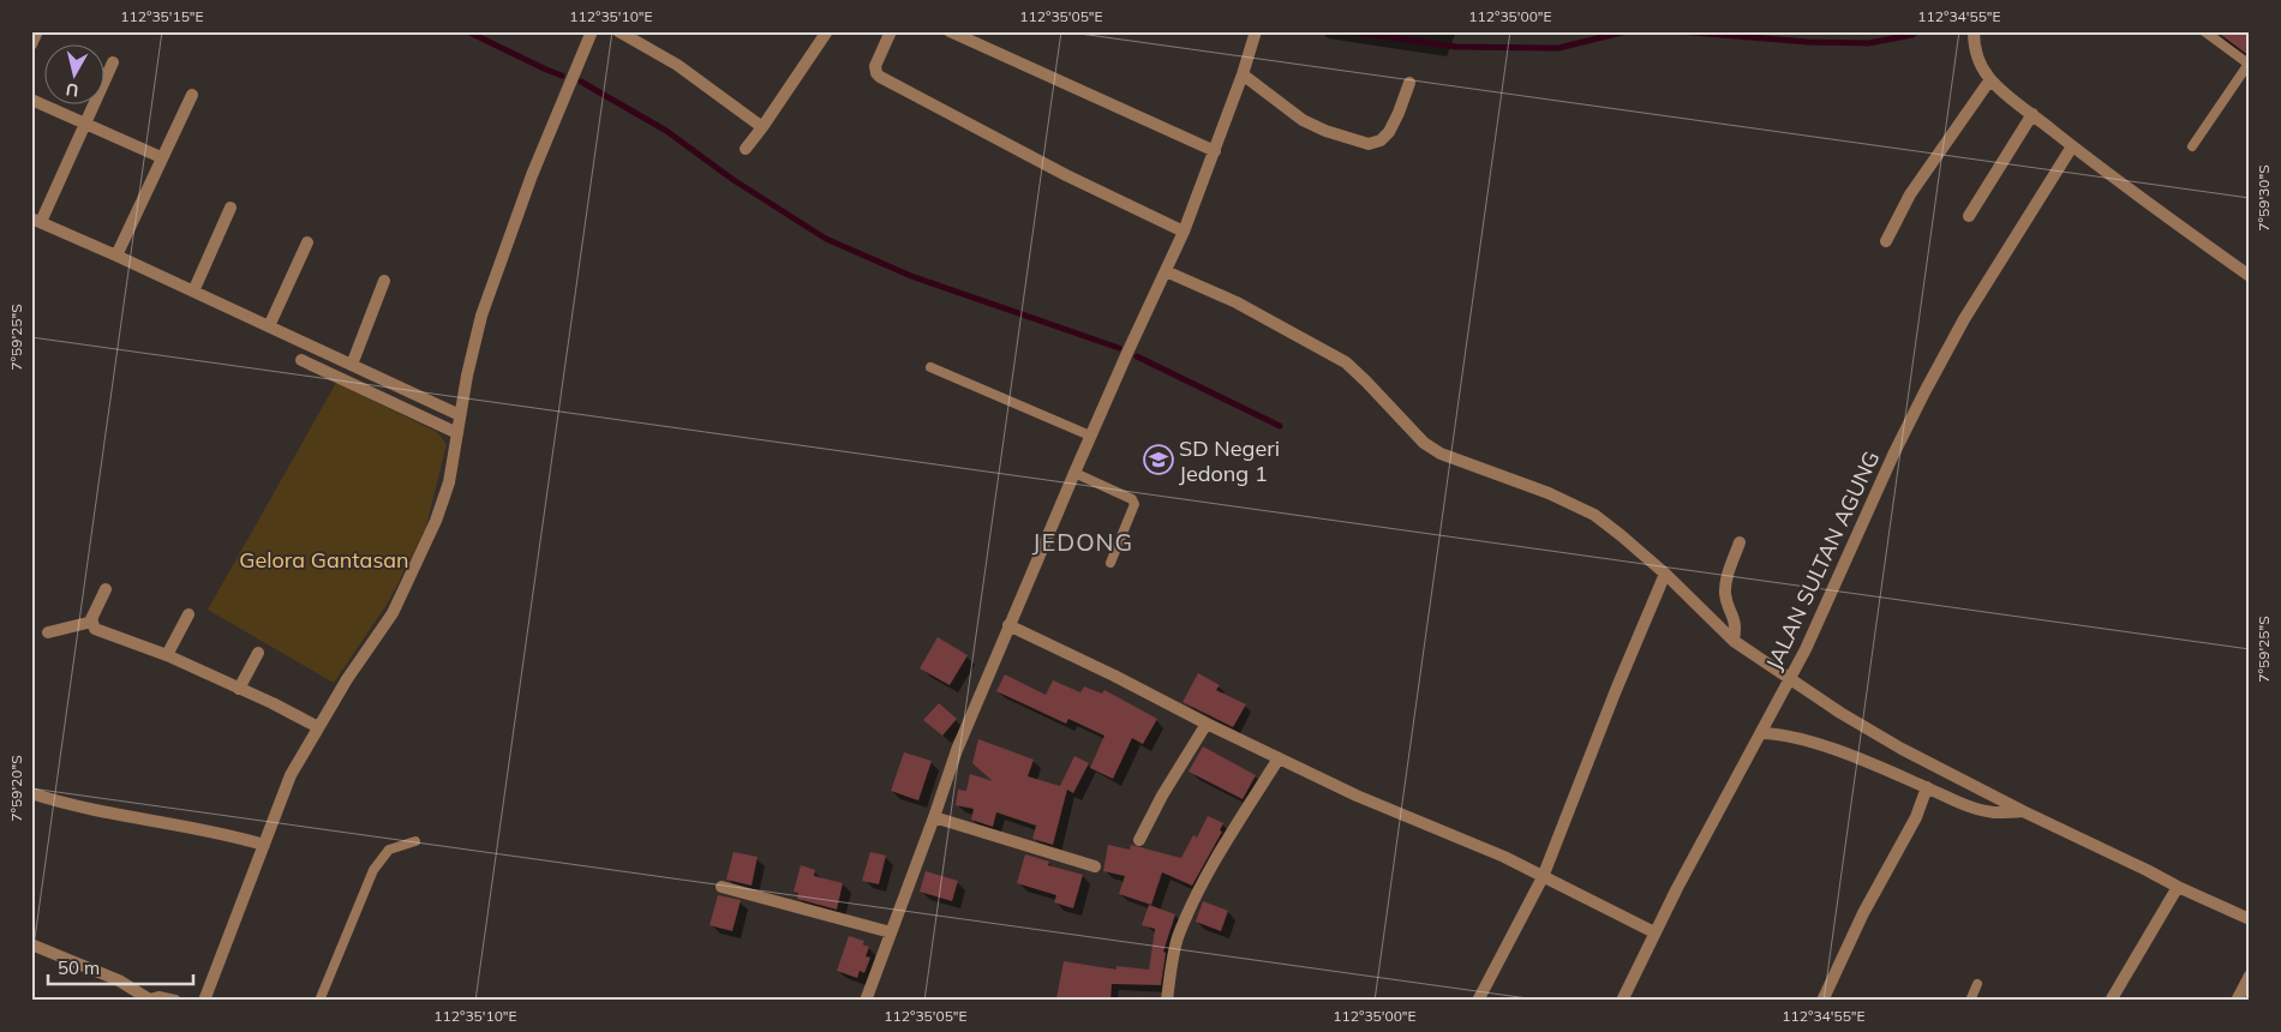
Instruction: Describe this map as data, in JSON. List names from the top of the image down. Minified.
{"streets":{"street":["JALAN SULTAN AGUNG"]},"districts":["JEDONG"],"parks":["Gelora Gantasan"],"places":{"school or university":["SD Negeri Jedong 1"]},"scale_bar":"50 m","north":"bottom","coordinates":["112°35'15\"E","112°35'10\"E","112°35'05\"E","112°35'00\"E","112°34'55\"E","7°59'30\"S","7°59'25\"S","7°59'20\"S"]}
